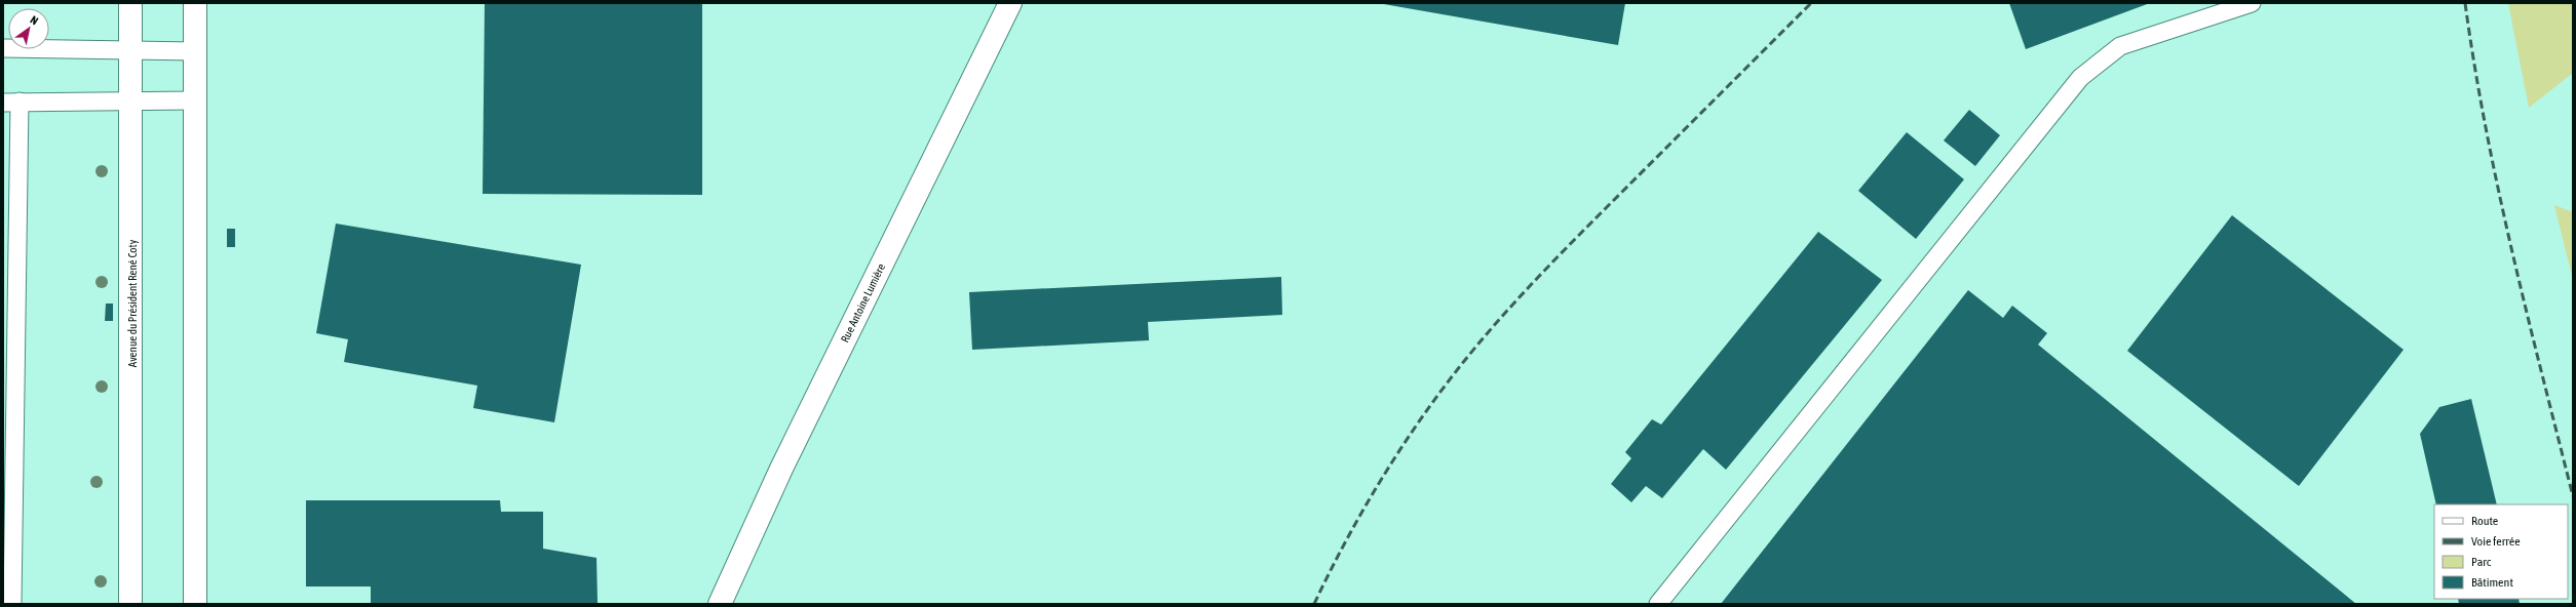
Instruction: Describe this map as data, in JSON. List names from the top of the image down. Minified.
{"streets":{"main road":["Rue Antoine Lumière","Avenue du Président René Coty"]},"legend":["Route","Voie ferrée","Parc","Bâtiment"],"north":"top right"}
